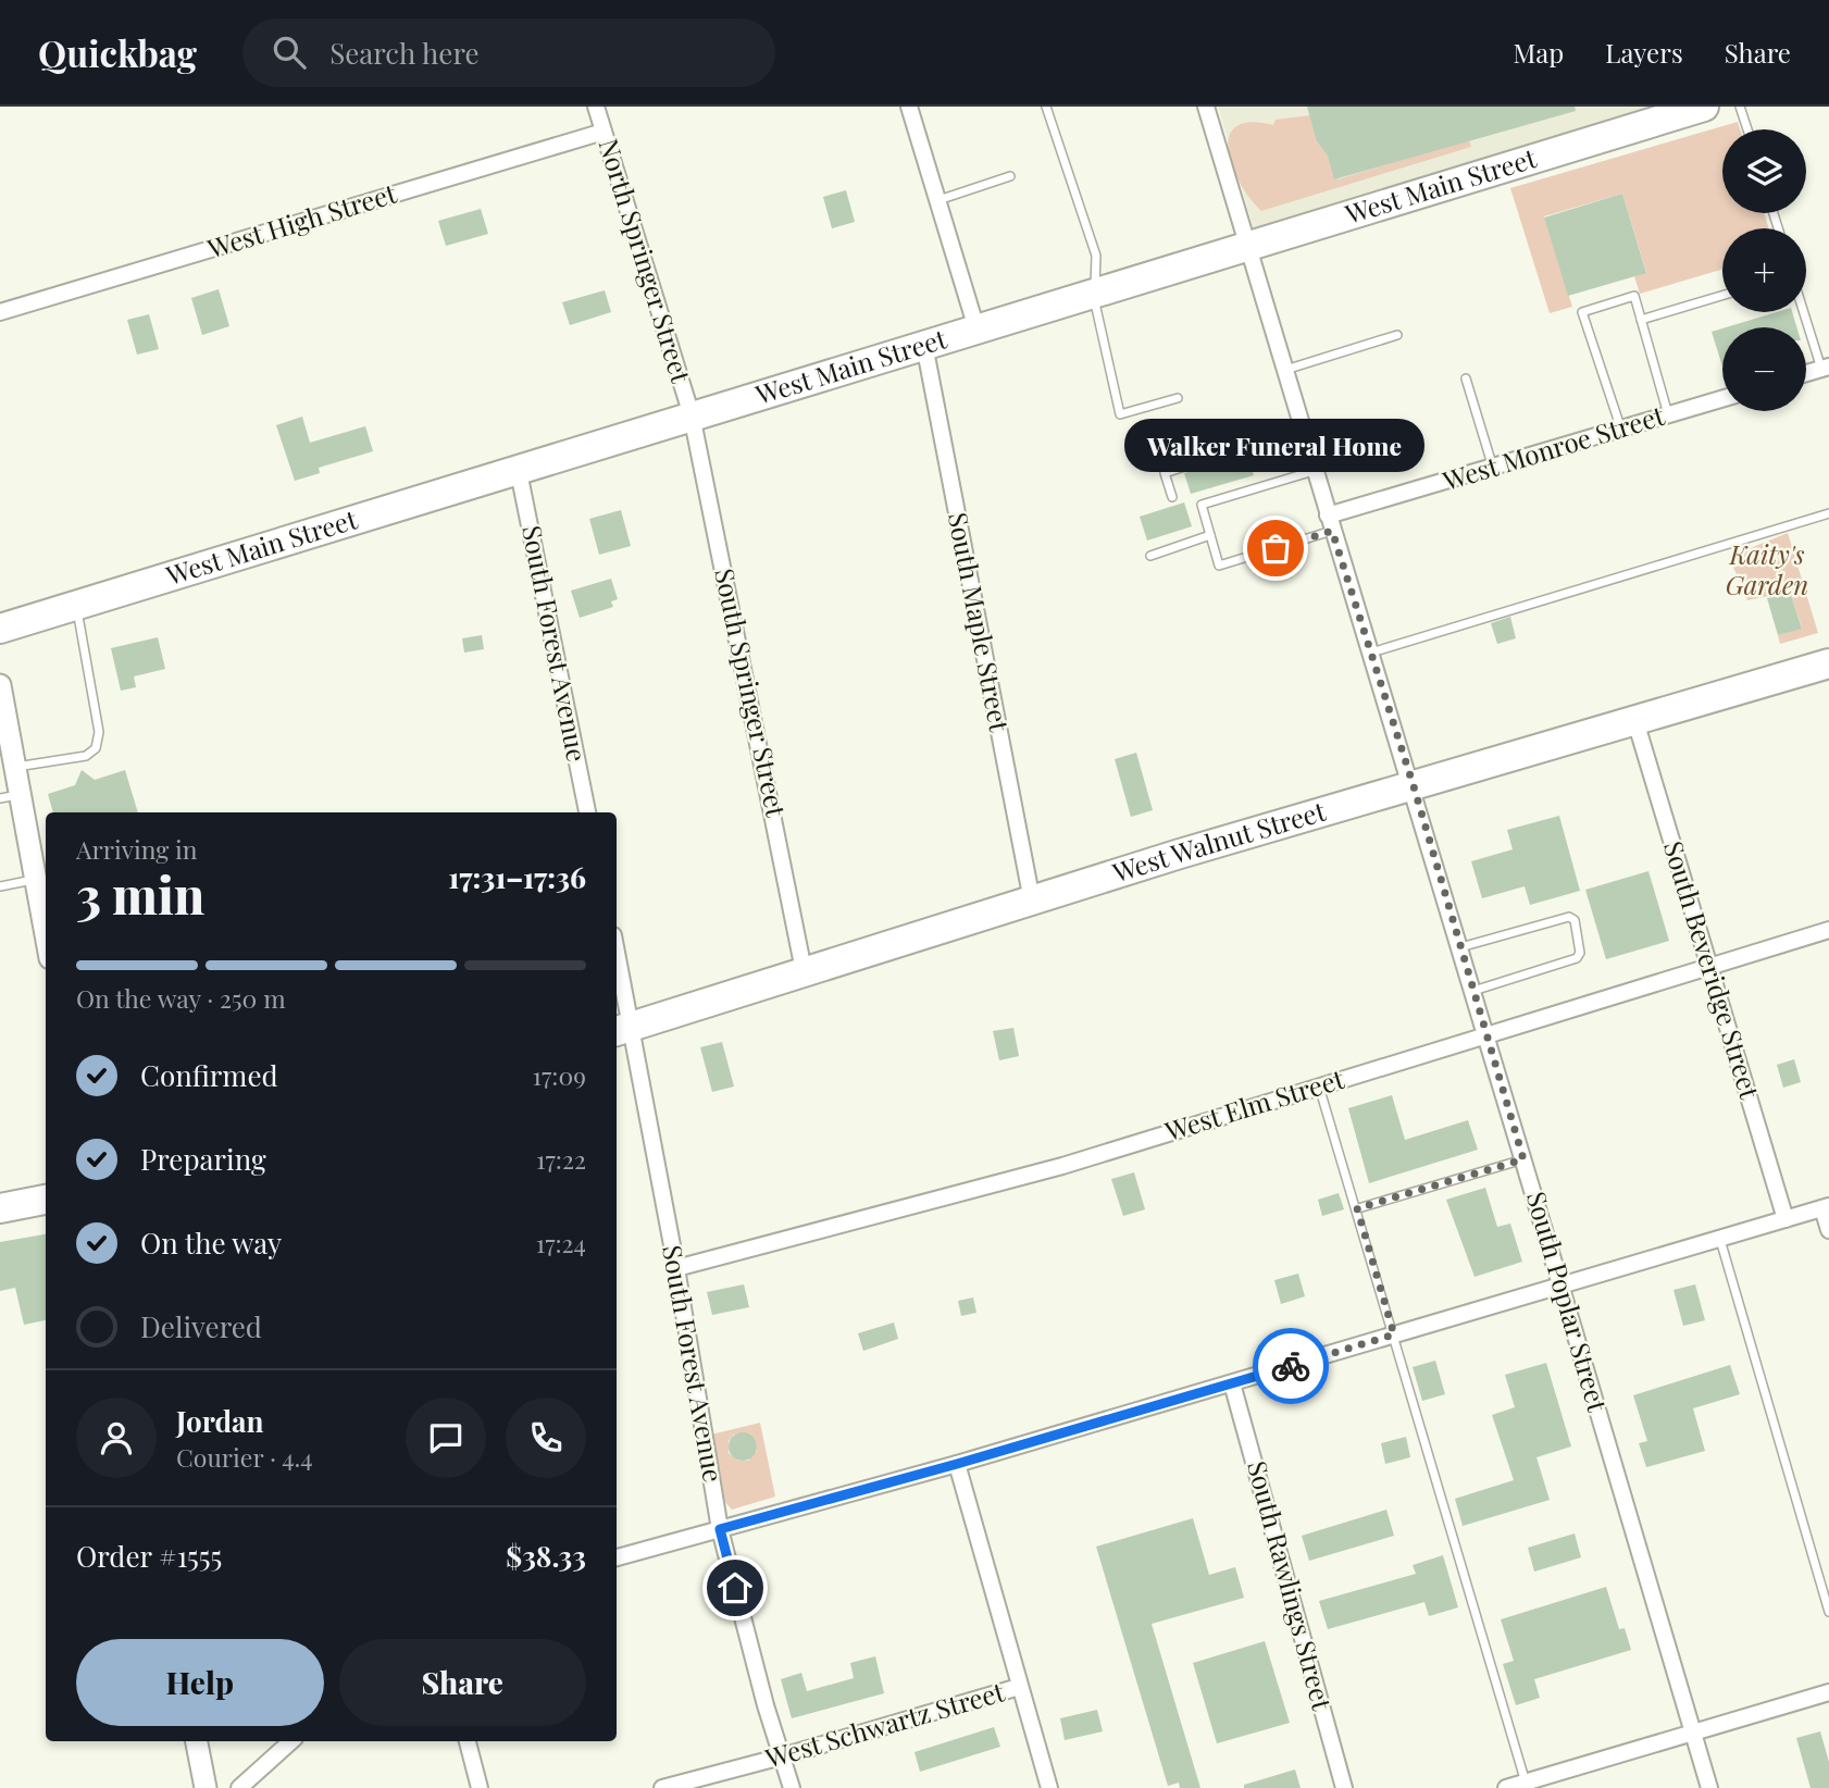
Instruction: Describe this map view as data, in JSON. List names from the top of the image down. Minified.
{"streets":{"highway":["West Main Street","West Walnut Street"],"street":["West High Street","North Springer Street","West Monroe Street","South Maple Street","South Forest Avenue","South Springer Street","South Beveridge Street","West Elm Street","South Poplar Street","South Rawlings Street","West Schwartz Street"]},"crossings":[["West Main Street","North Springer Street"],["West Main Street","South Maple Street"],["West Main Street","South Forest Avenue"],["West Main Street","South Springer Street"],["West Main Street","South Poplar Street"],["West High Street","North Springer Street"],["North Springer Street","South Springer Street"],["West Monroe Street","South Poplar Street"],["South Maple Street","West Walnut Street"],["South Forest Avenue","West Walnut Street"],["South Forest Avenue","West Elm Street"],["South Forest Avenue","West Schwartz Street"],["South Springer Street","West Walnut Street"],["West Walnut Street","South Beveridge Street"],["West Walnut Street","South Poplar Street"],["South Beveridge Street","West Elm Street"],["West Elm Street","South Poplar Street"]],"parks":["Kaity's Garden"],"places":["Walker Funeral Home"],"page":{"header":"Quickbag","search":"Search here","nav":["Map","Layers","Share"],"map_buttons":["+","−"],"bubble":"Walker Funeral Home","heading":["3 min","Arriving in","17:31–17:36"],"panel":["Jordan","Courier · 4.4","Order #1555","$38.33"],"bar":"On the way · 250 m","list":[["Confirmed","17:09"],["Preparing","17:22"],["On the way","17:24"],"Delivered"],"buttons":["Help","Share"]}}
